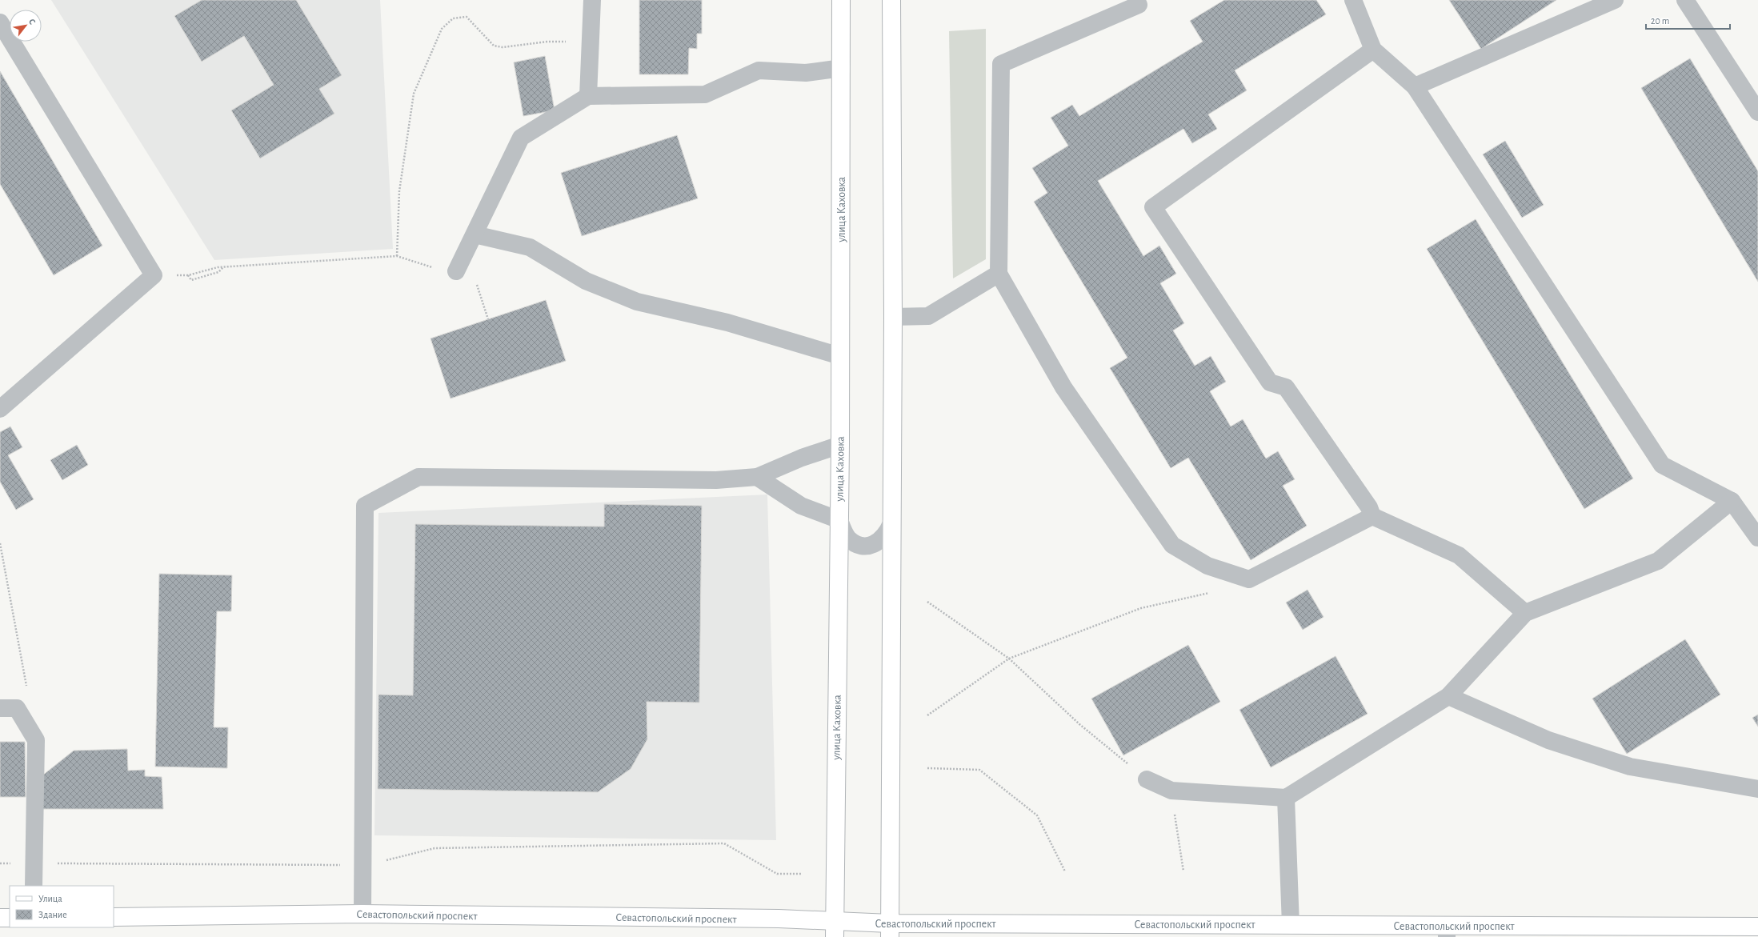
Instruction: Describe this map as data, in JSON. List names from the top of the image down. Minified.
{"streets":{"main road":["улица Каховка","Севастопольский проспект"]},"crossings":[["улица Каховка","Севастопольский проспект"]],"legend":["Улица","Здание"],"scale_bar":"20 m","north":"top right"}
